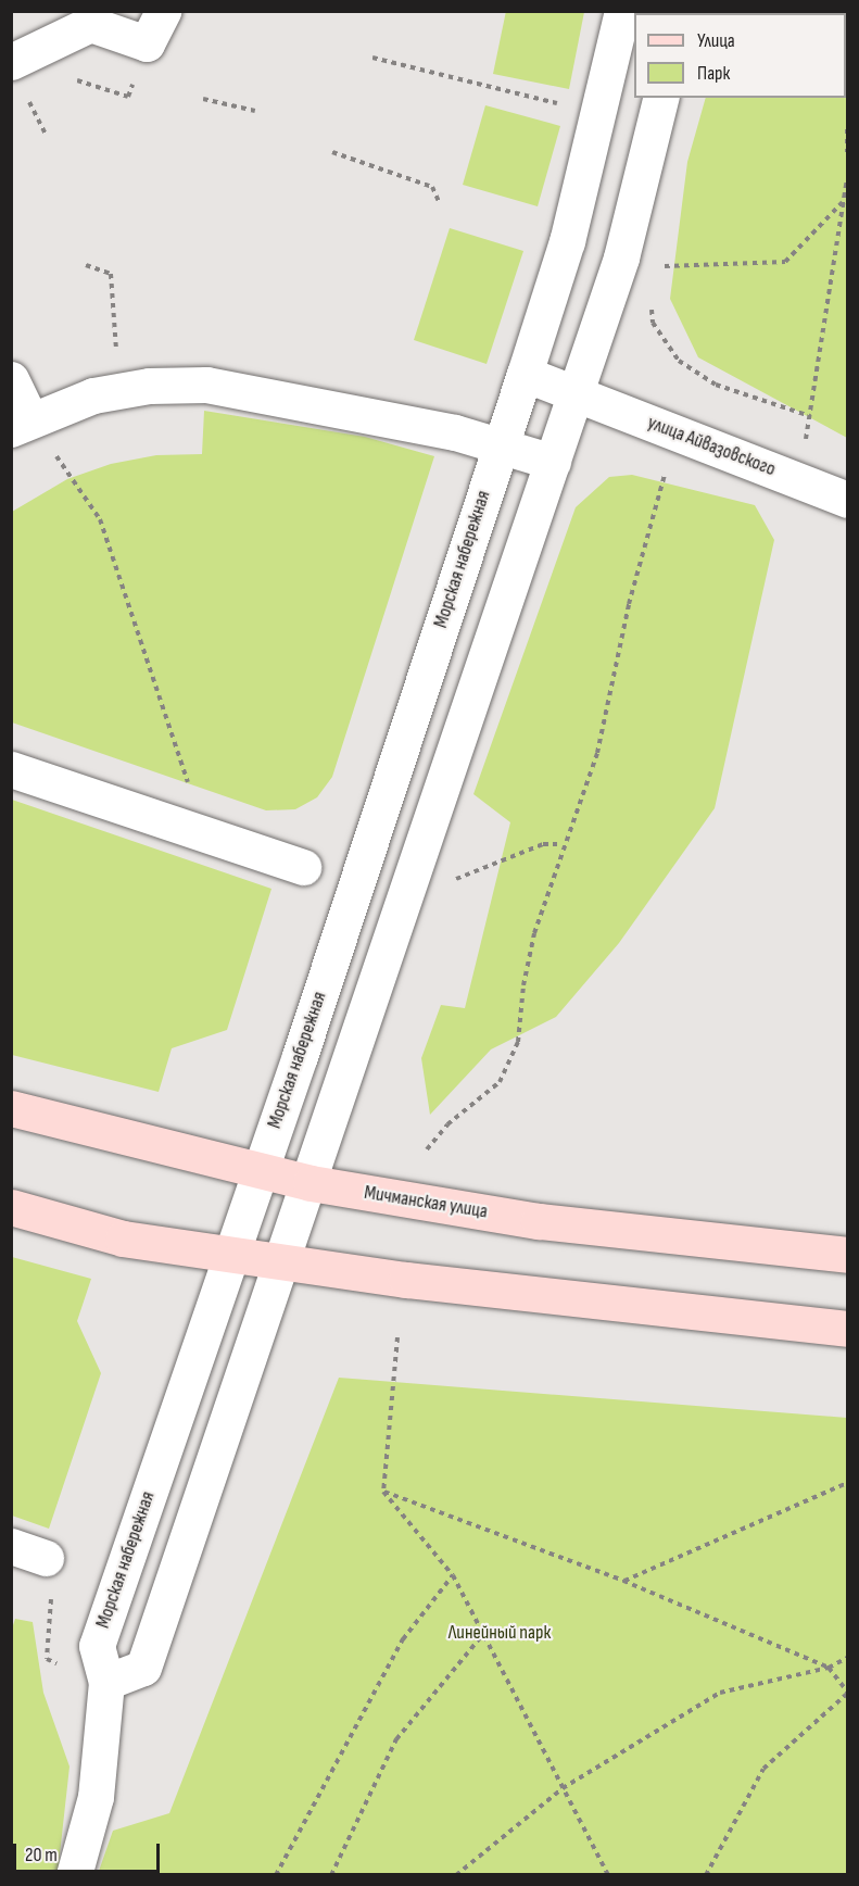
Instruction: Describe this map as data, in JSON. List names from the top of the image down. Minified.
{"streets":{"main road":["Мичманская улица"],"street":["улица Айвазовского","Морская набережная"]},"crossings":[["улица Айвазовского","Морская набережная"],["Морская набережная","Мичманская улица"]],"parks":["Линейный парк"],"legend":["Улица","Парк"],"scale_bar":"20 m"}
